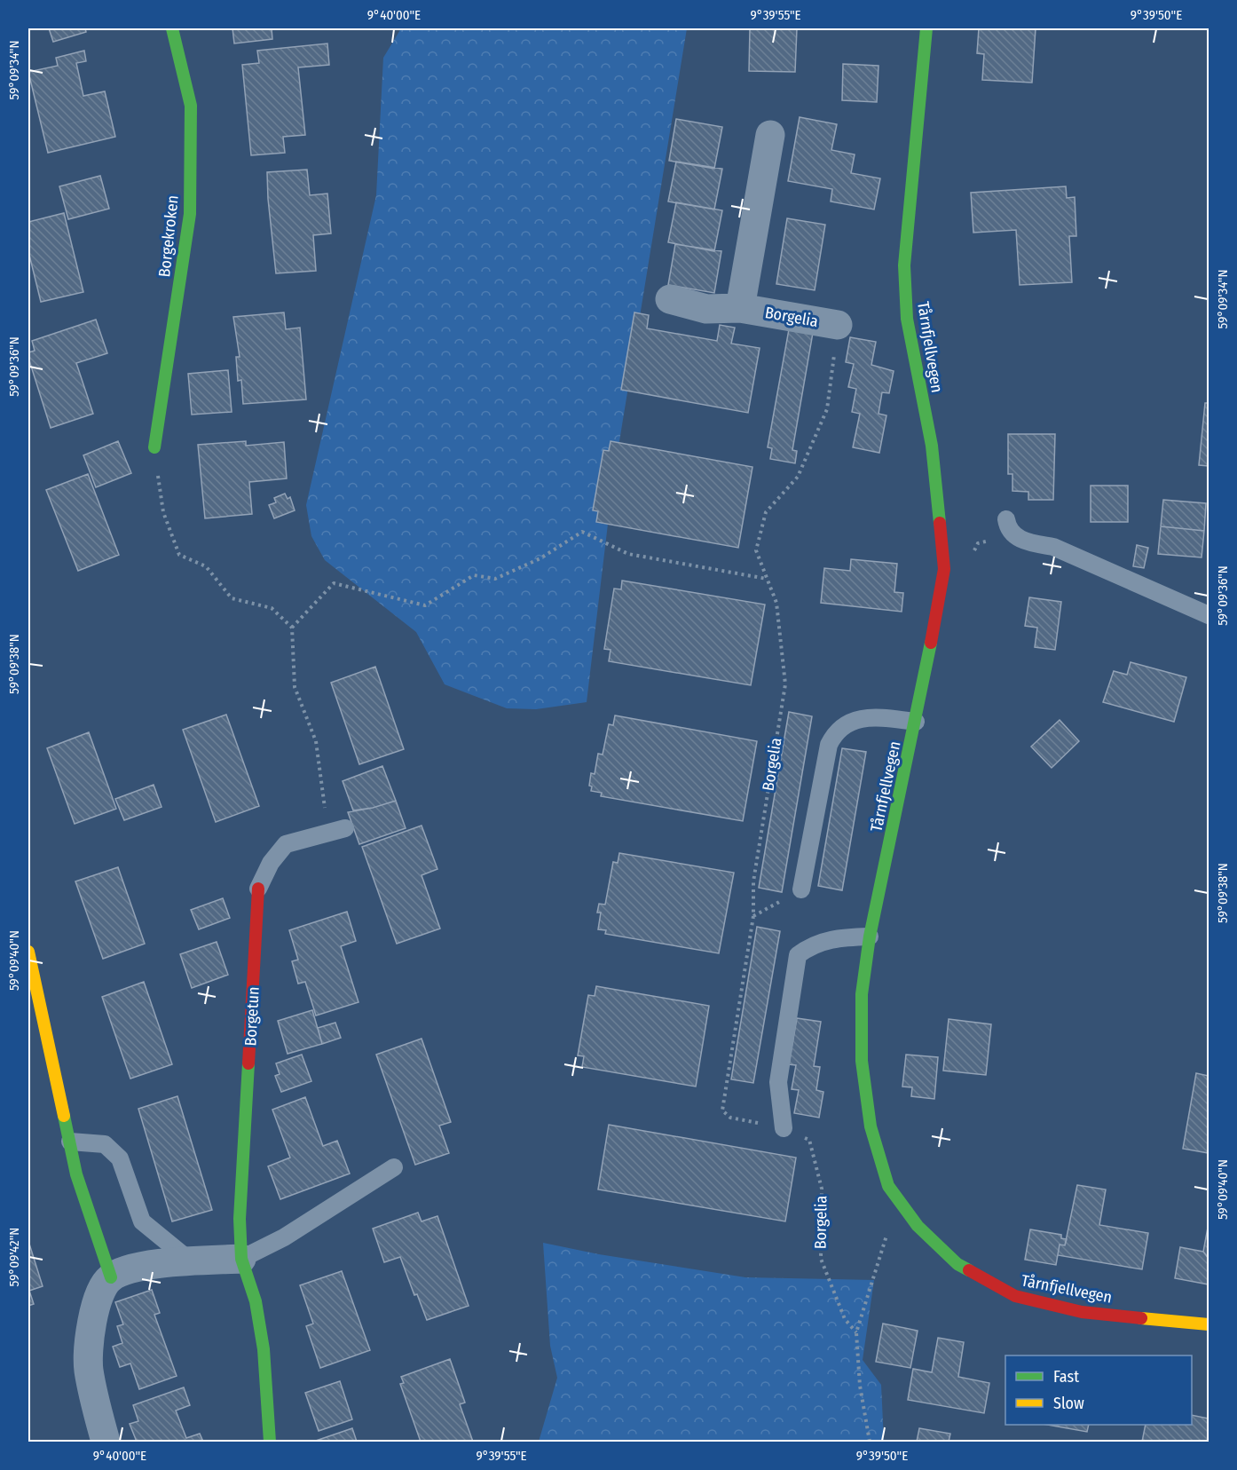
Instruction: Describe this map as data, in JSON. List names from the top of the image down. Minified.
{"streets":{"street":["Borgekroken","Borgelia","Tårnfjellvegen","Borgetun"]},"legend":["Fast","Slow"],"coordinates":["9°40'00\"E","9°39'55\"E","9°39'50\"E","59°09'34\"N","59°09'36\"N","59°09'38\"N","59°09'40\"N","59°09'42\"N"]}
